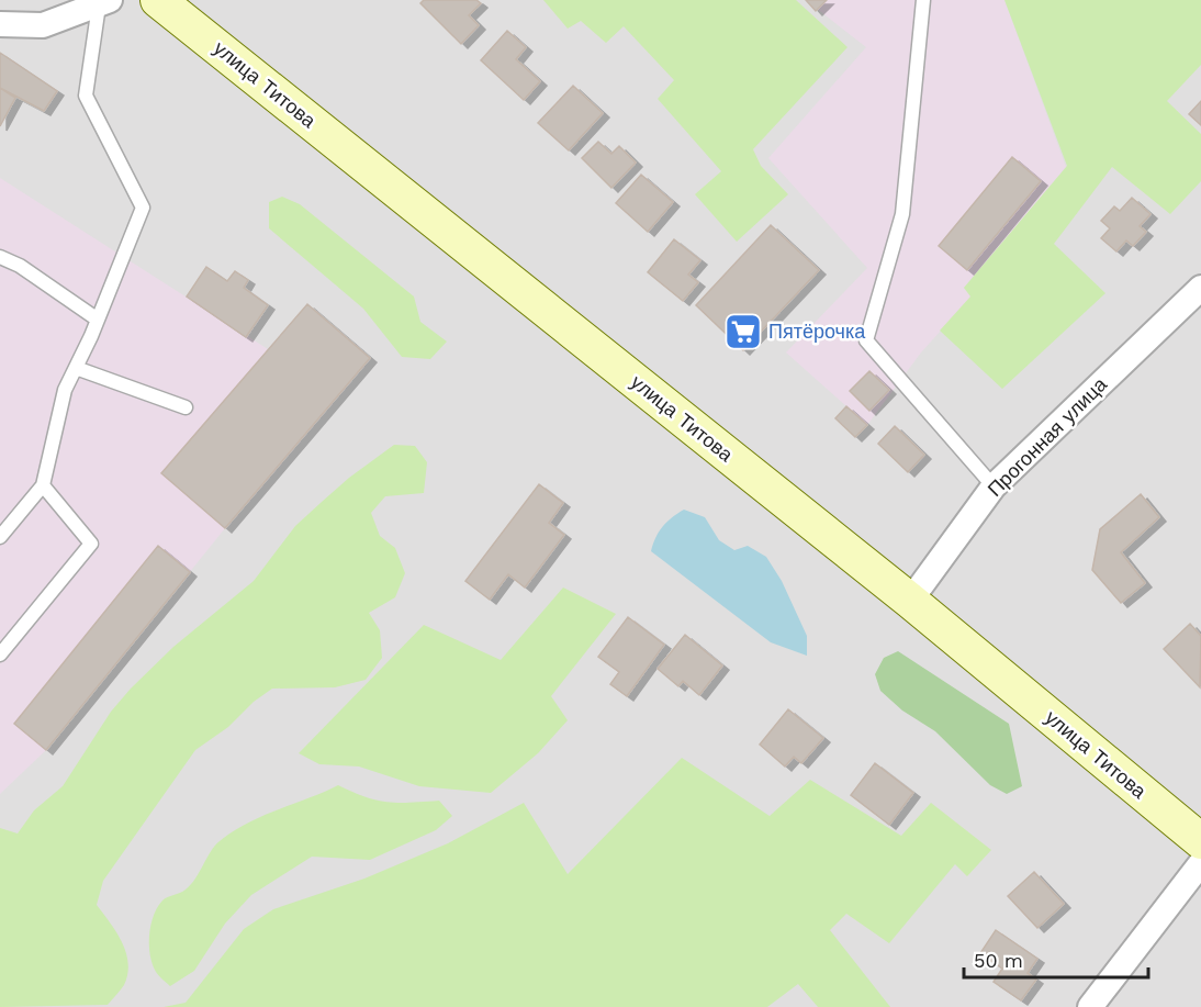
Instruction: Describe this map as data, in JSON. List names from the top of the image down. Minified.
{"streets":{"main road":["улица Титова"],"street":["Прогонная улица"]},"crossings":[["улица Титова","Прогонная улица"]],"places":{"supermarket":["Пятёрочка"]},"scale_bar":"50 m"}
